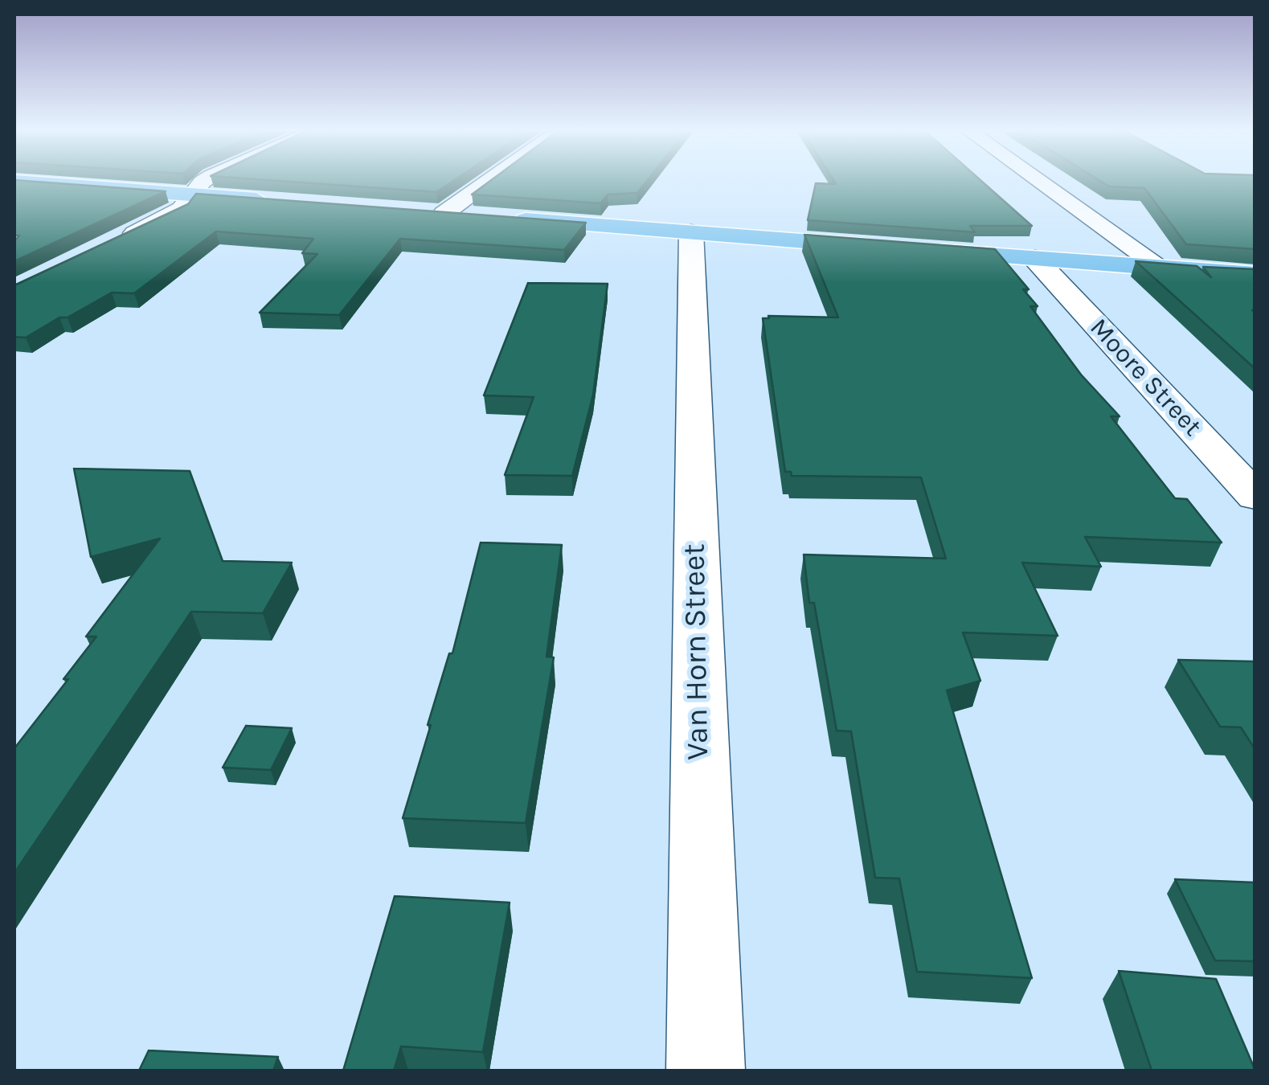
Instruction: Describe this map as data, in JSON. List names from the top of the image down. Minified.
{"streets":{"street":["Moore Street","Van Horn Street"]}}
